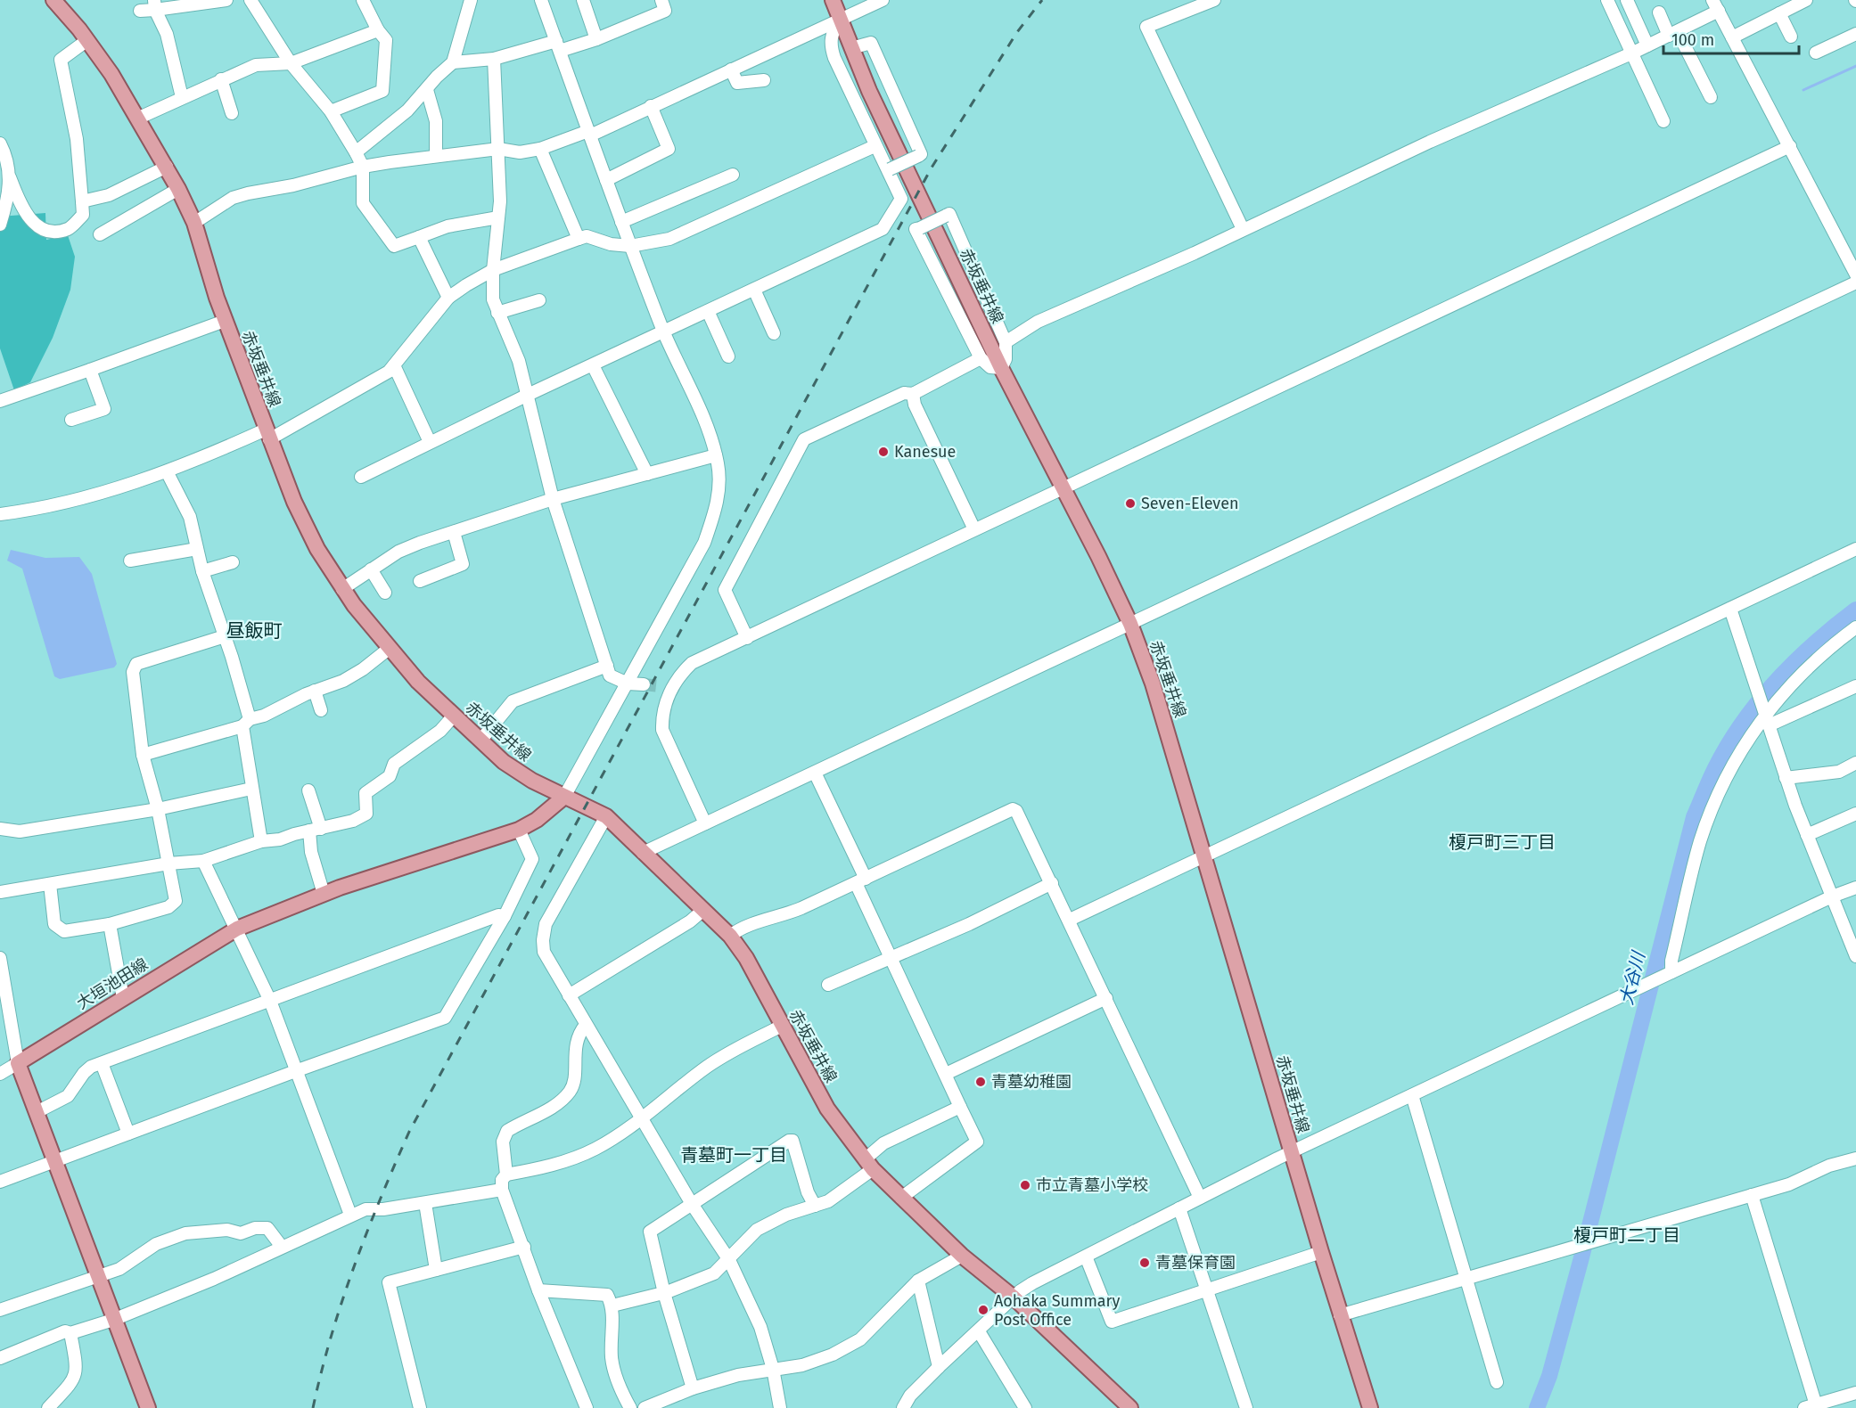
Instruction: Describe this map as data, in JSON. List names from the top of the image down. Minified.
{"streets":{"main road":["赤坂垂井線","大垣池田線"]},"crossings":[["赤坂垂井線","大垣池田線"]],"districts":["昼飯町","榎戸町三丁目","青墓町一丁目","榎戸町二丁目"],"water":["大谷川"],"places":["Kanesue","Seven-Eleven","青墓幼稚園","市立青墓小学校","青墓保育園","Aohaka Summary Post Office"],"scale_bar":"100 m"}
